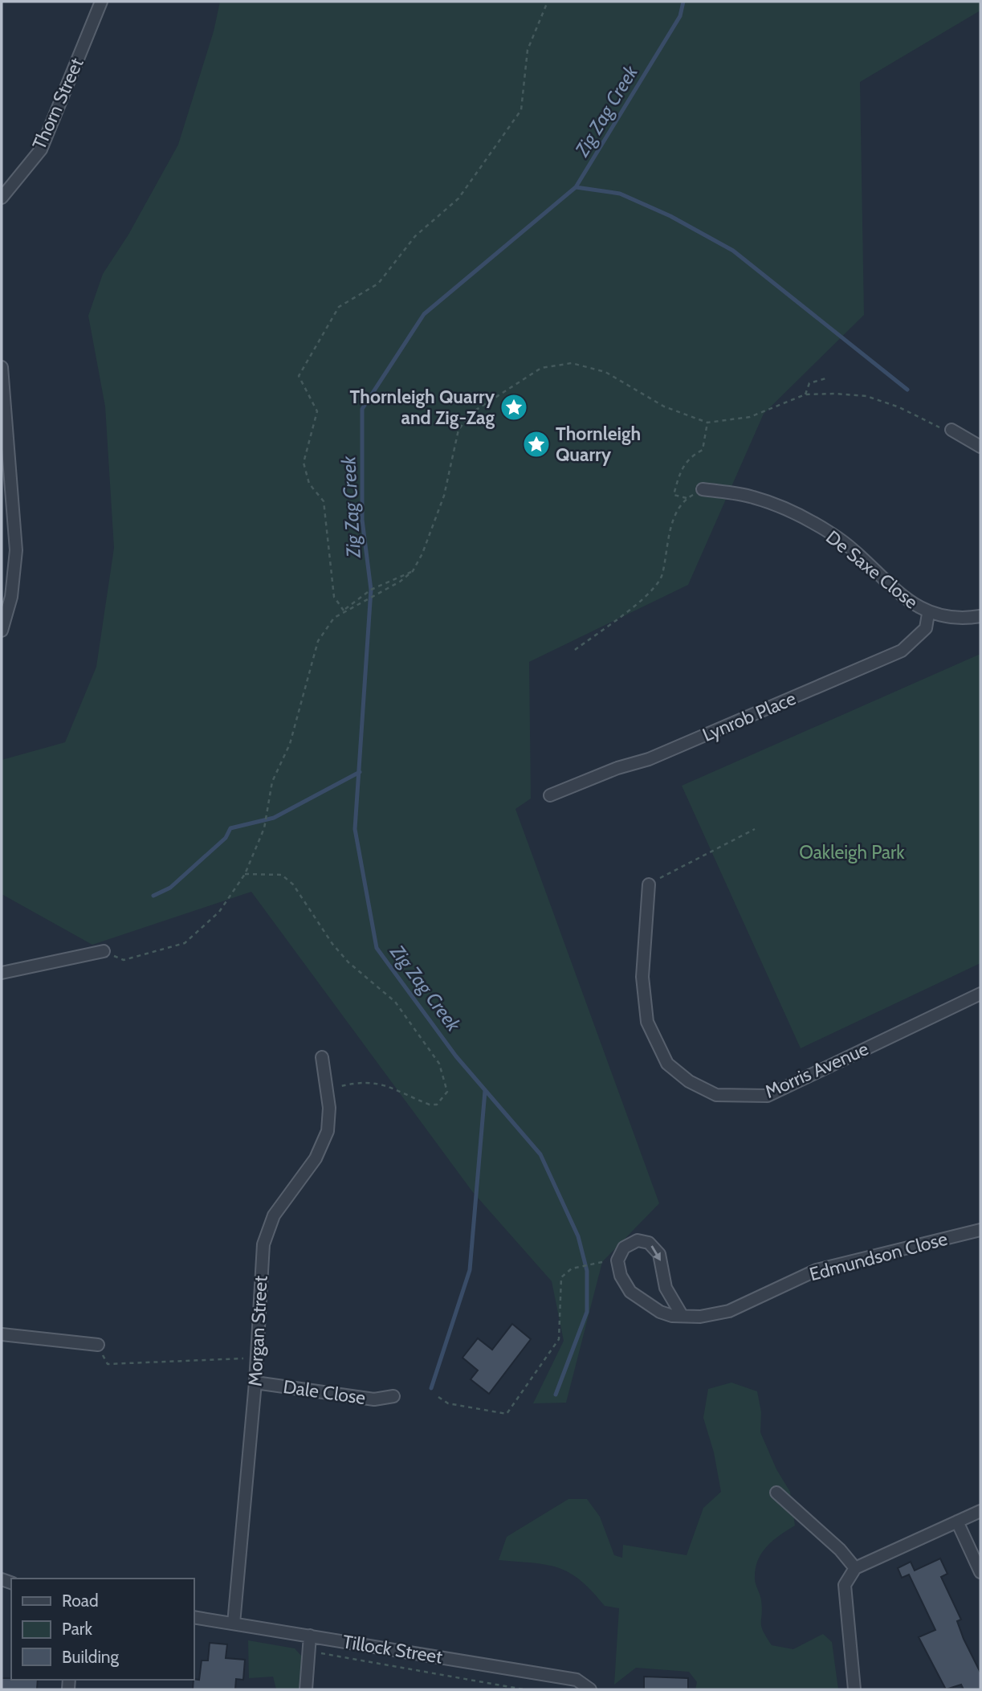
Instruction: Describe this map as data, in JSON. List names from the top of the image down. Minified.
{"streets":{"street":["Thorn Street","De Saxe Close","Lynrob Place","Morris Avenue","Edmundson Close","Morgan Street","Dale Close","Tillock Street"]},"crossings":[["De Saxe Close","Lynrob Place"],["Morgan Street","Dale Close"],["Morgan Street","Tillock Street"]],"water":["Zig Zag Creek"],"parks":["Oakleigh Park"],"places":{"place":["Thornleigh Quarry and Zig-Zag","Thornleigh Quarry"]},"legend":["Road","Park","Building"]}
